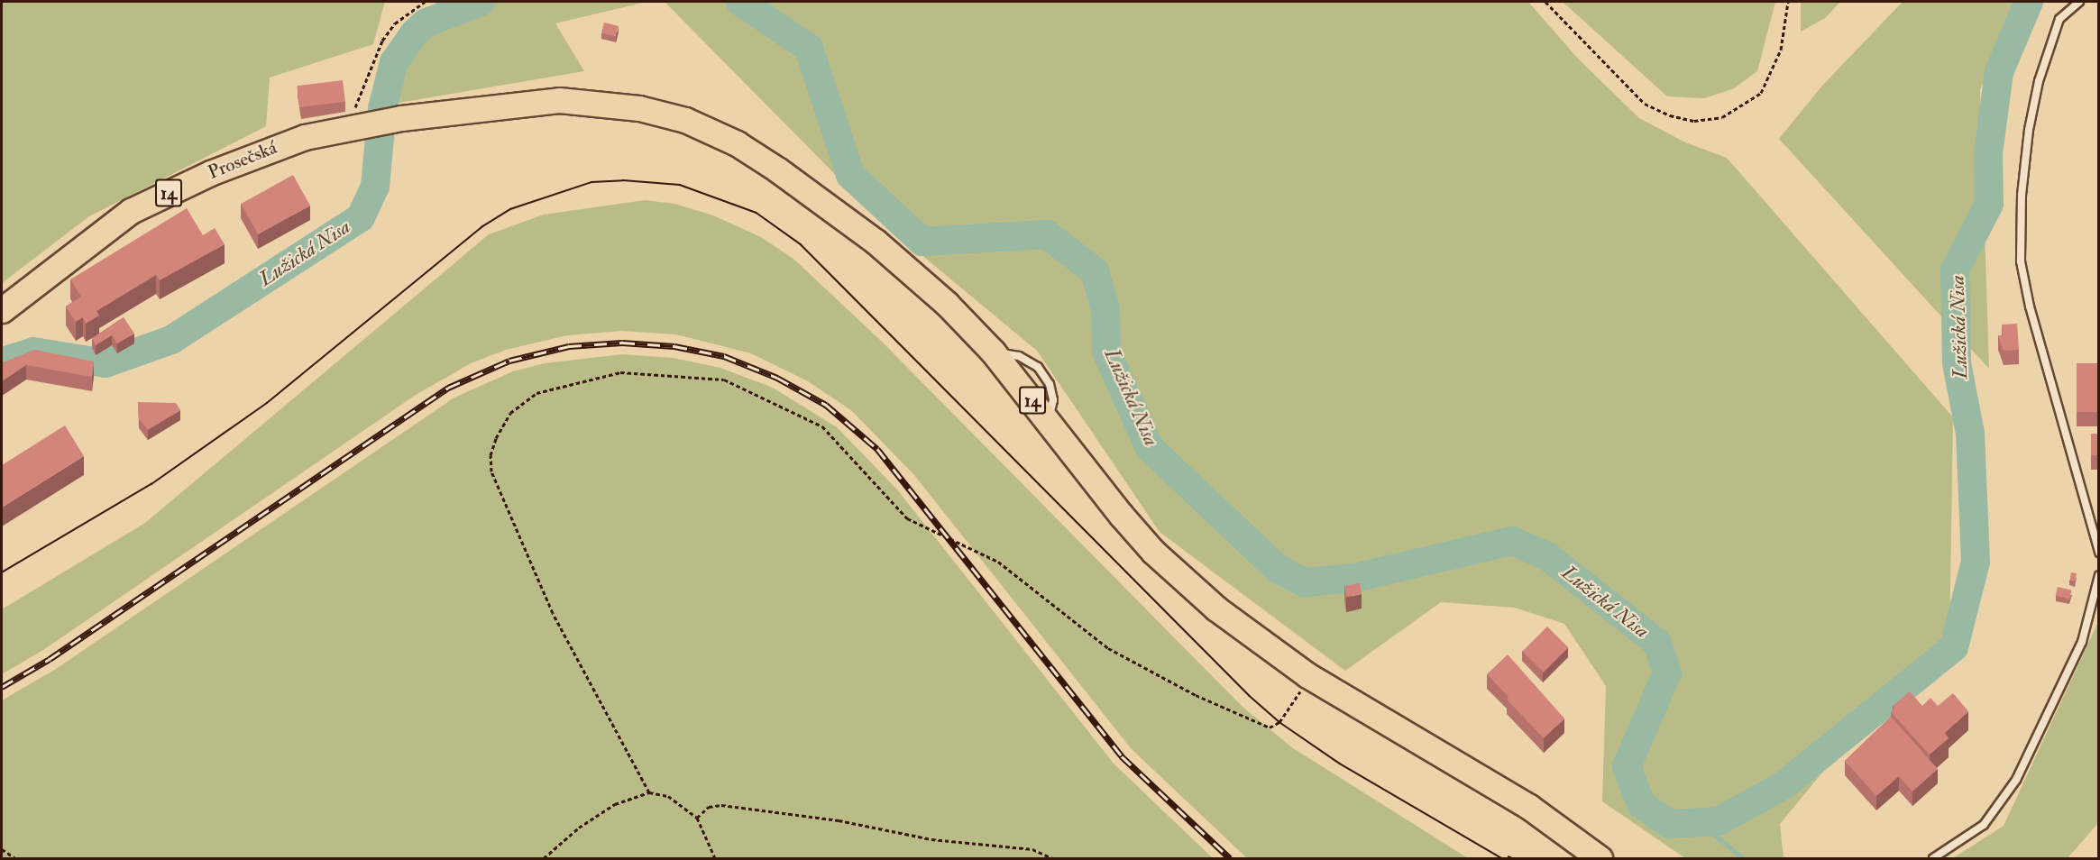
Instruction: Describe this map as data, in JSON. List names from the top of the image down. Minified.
{"streets":{"main road":["Prosečská","14"]},"crossings":[["Prosečská","14"]],"water":["Lužická Nisa"]}
